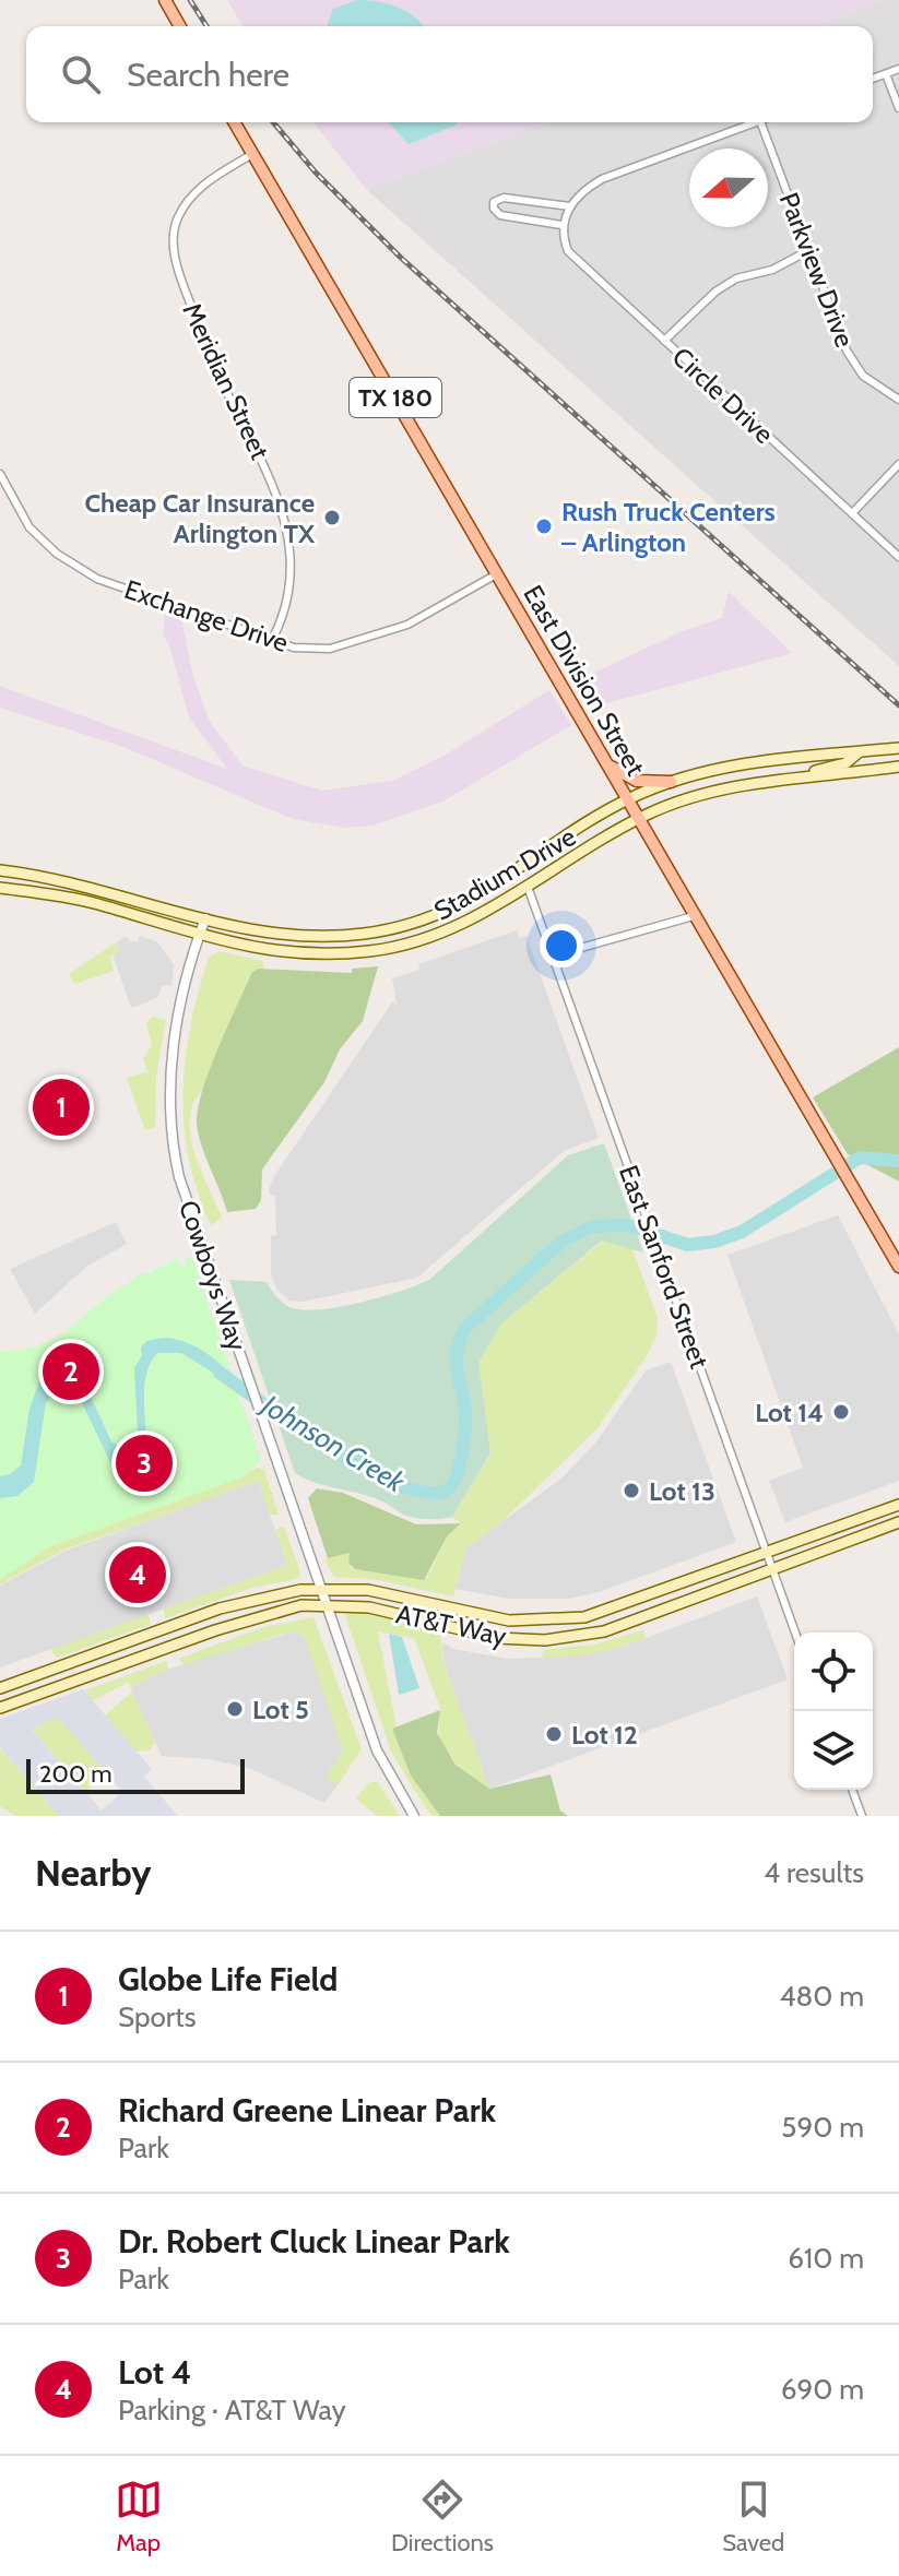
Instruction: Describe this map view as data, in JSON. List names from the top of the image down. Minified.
{"streets":{"main road":["TX 180","East Division Street","Stadium Drive","AT&T Way"],"street":["Parkview Drive","Meridian Street","Circle Drive","Exchange Drive","East Sanford Street","Cowboys Way"]},"crossings":[["Meridian Street","Exchange Drive"],["Meridian Street","East Division Street"],["Exchange Drive","East Division Street"],["East Division Street","Stadium Drive"],["Stadium Drive","East Sanford Street"],["Stadium Drive","Cowboys Way"],["East Sanford Street","AT&T Way"],["Cowboys Way","AT&T Way"]],"water":["Johnson Creek"],"places":["Cheap Car Insurance Arlington TX","Rush Truck Centers – Arlington","Lot 14","Lot 13","Lot 5","Lot 12"],"scale_bar":"200 m","north":"left","page":{"search":"Search here","pins":["1","2","3","4"],"scale":"200 m","heading":["Nearby","4 results"],"list":[{"mark":"1","name":"Globe Life Field","note":"Sports","value":"480 m"},{"mark":"2","name":"Richard Greene Linear Park","note":"Park","value":"590 m"},{"mark":"3","name":"Dr. Robert Cluck Linear Park","note":"Park","value":"610 m"},{"mark":"4","name":"Lot 4","note":"Parking · AT&T Way","value":"690 m"}],"nav":["Map","Directions","Saved"]}}
